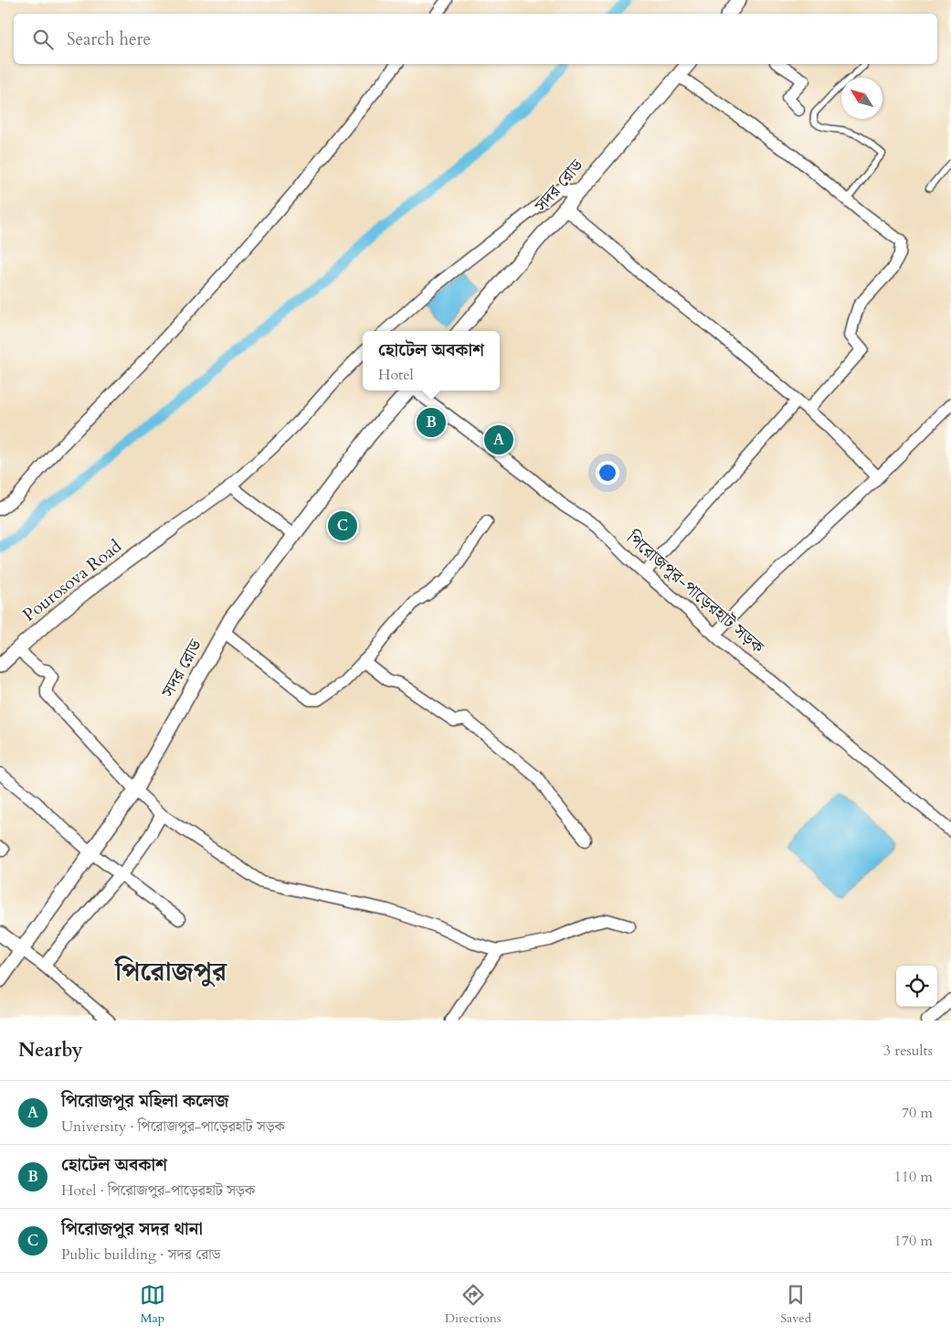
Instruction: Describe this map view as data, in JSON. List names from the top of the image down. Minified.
{"streets":{"street":["সদর রোড","Pourosova Road","পিরোজপুর-পাড়েরহাট সড়ক"]},"districts":["পিরোজপুর"],"north":"top left","page":{"search":"Search here","popup":["হোটেল অবকাশ","Hotel"],"pins":["B","A","C"],"heading":["Nearby","3 results"],"list":[{"mark":"A","name":"পিরোজপুর মহিলা কলেজ","note":"University · পিরোজপুর-পাড়েরহাট সড়ক","value":"70 m"},{"mark":"B","name":"হোটেল অবকাশ","note":"Hotel · পিরোজপুর-পাড়েরহাট সড়ক","value":"110 m"},{"mark":"C","name":"পিরোজপুর সদর থানা","note":"Public building · সদর রোড","value":"170 m"}],"nav":["Map","Directions","Saved"]}}
